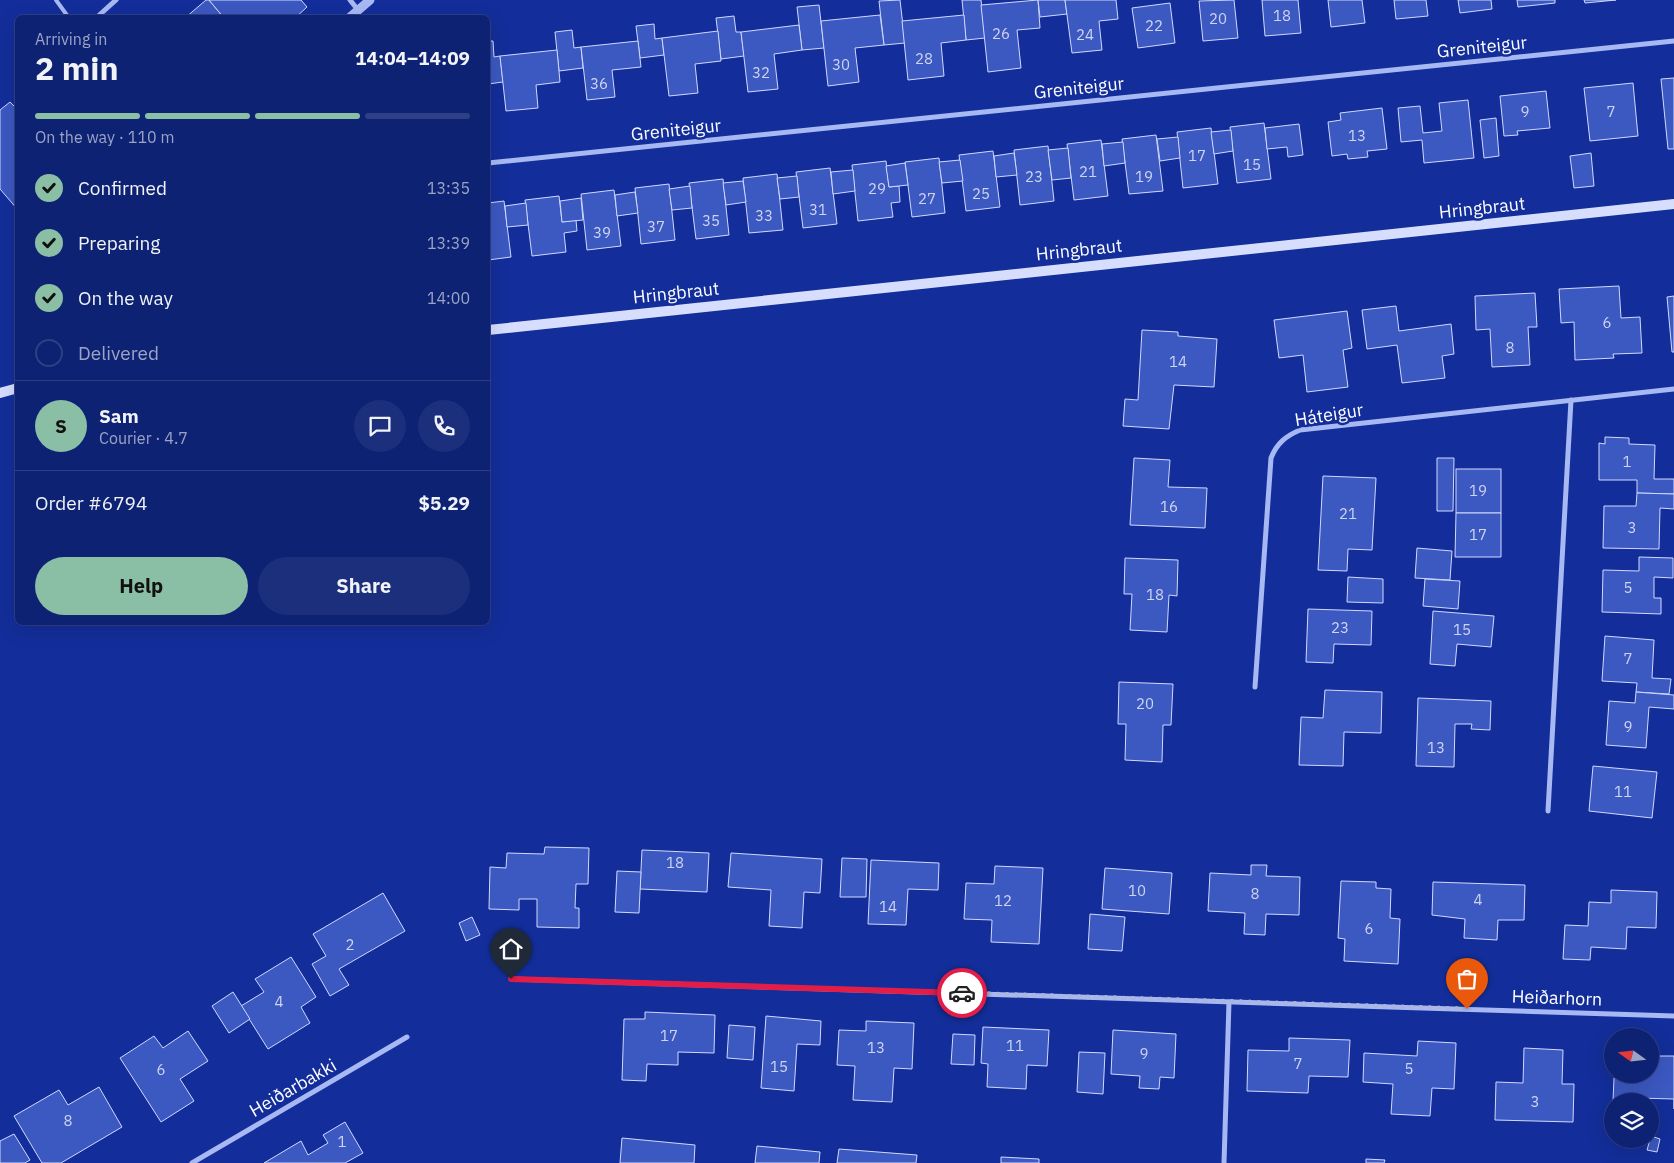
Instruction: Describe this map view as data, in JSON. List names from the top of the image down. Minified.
{"streets":{"main road":["Hringbraut"],"street":["Greniteigur","Háteigur","Heiðarhorn","Heiðarbakki"]},"house_numbers":["18","20","22","26","24","28","30","32","36","9","7","13","17","15","21","23","19","29","25","27","31","33","35","37","39","6","8","14","1","19","16","21","3","17","5","18","23","15","7","20","9","13","11","18","10","8","4","12","14","6","2","4","17","11","13","9","7","15","5","6","3","8","1"],"north":"left","page":{"heading":["2 min","Arriving in","14:04–14:09"],"panel":["Sam","Courier · 4.7","Order #6794","$5.29"],"bar":"On the way · 110 m","list":[["Confirmed","13:35"],["Preparing","13:39"],["On the way","14:00"],"Delivered"],"round":"S","buttons":["Help","Share"]}}
